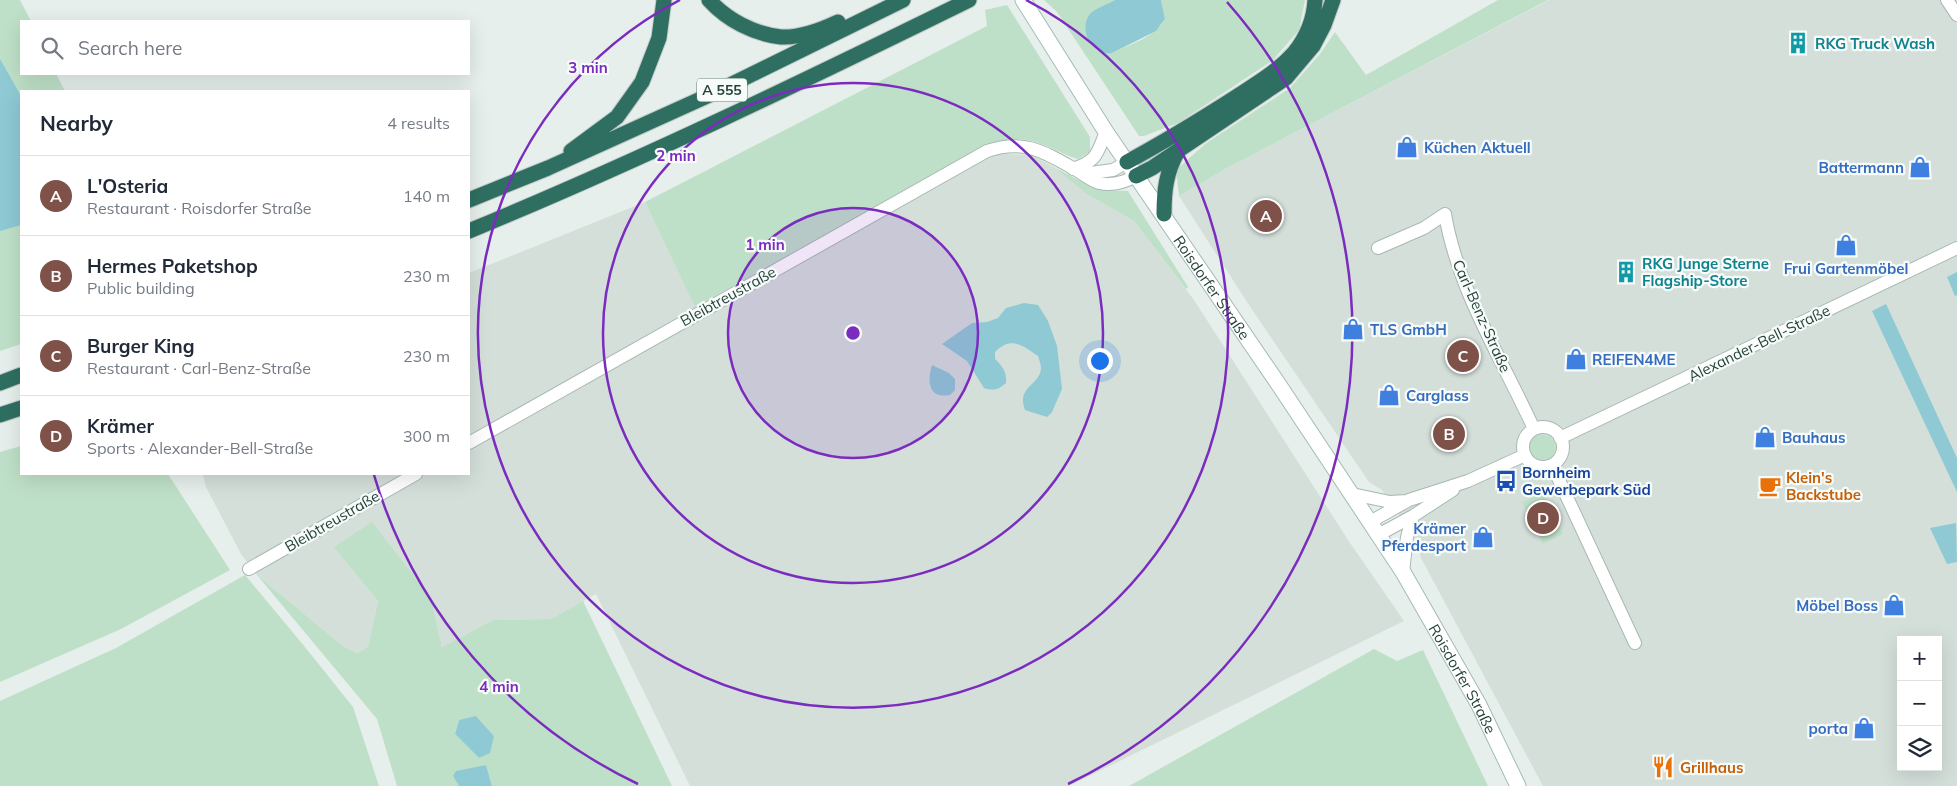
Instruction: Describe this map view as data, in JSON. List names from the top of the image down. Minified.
{"streets":{"highway":["A 555"],"main road":["Roisdorfer Straße"],"street":["Bleibtreustraße","Carl-Benz-Straße","Alexander-Bell-Straße"]},"crossings":[["Roisdorfer Straße","Bleibtreustraße"],["Carl-Benz-Straße","Alexander-Bell-Straße"]],"places":{"building":["RKG Truck Wash","RKG Junge Sterne Flagship-Store"],"shop":["Küchen Aktuell","Battermann","Frui Gartenmöbel","TLS GmbH","REIFEN4ME","Carglass","Bauhaus","Krämer Pferdesport","Möbel Boss","porta"],"bus stop":["Bornheim Gewerbepark Süd"],"cafe":["Klein's Backstube"],"restaurant":["Grillhaus"]},"page":{"search":"Search here","heading":["Nearby","4 results"],"list":[{"mark":"A","name":"L'Osteria","note":"Restaurant · Roisdorfer Straße","value":"140 m"},{"mark":"B","name":"Hermes Paketshop","note":"Public building","value":"230 m"},{"mark":"C","name":"Burger King","note":"Restaurant · Carl-Benz-Straße","value":"230 m"},{"mark":"D","name":"Krämer","note":"Sports · Alexander-Bell-Straße","value":"300 m"}],"pins":["A","C","B","D"],"map_buttons":["+","−"]},"rings":["3 min","2 min","1 min","4 min"]}
